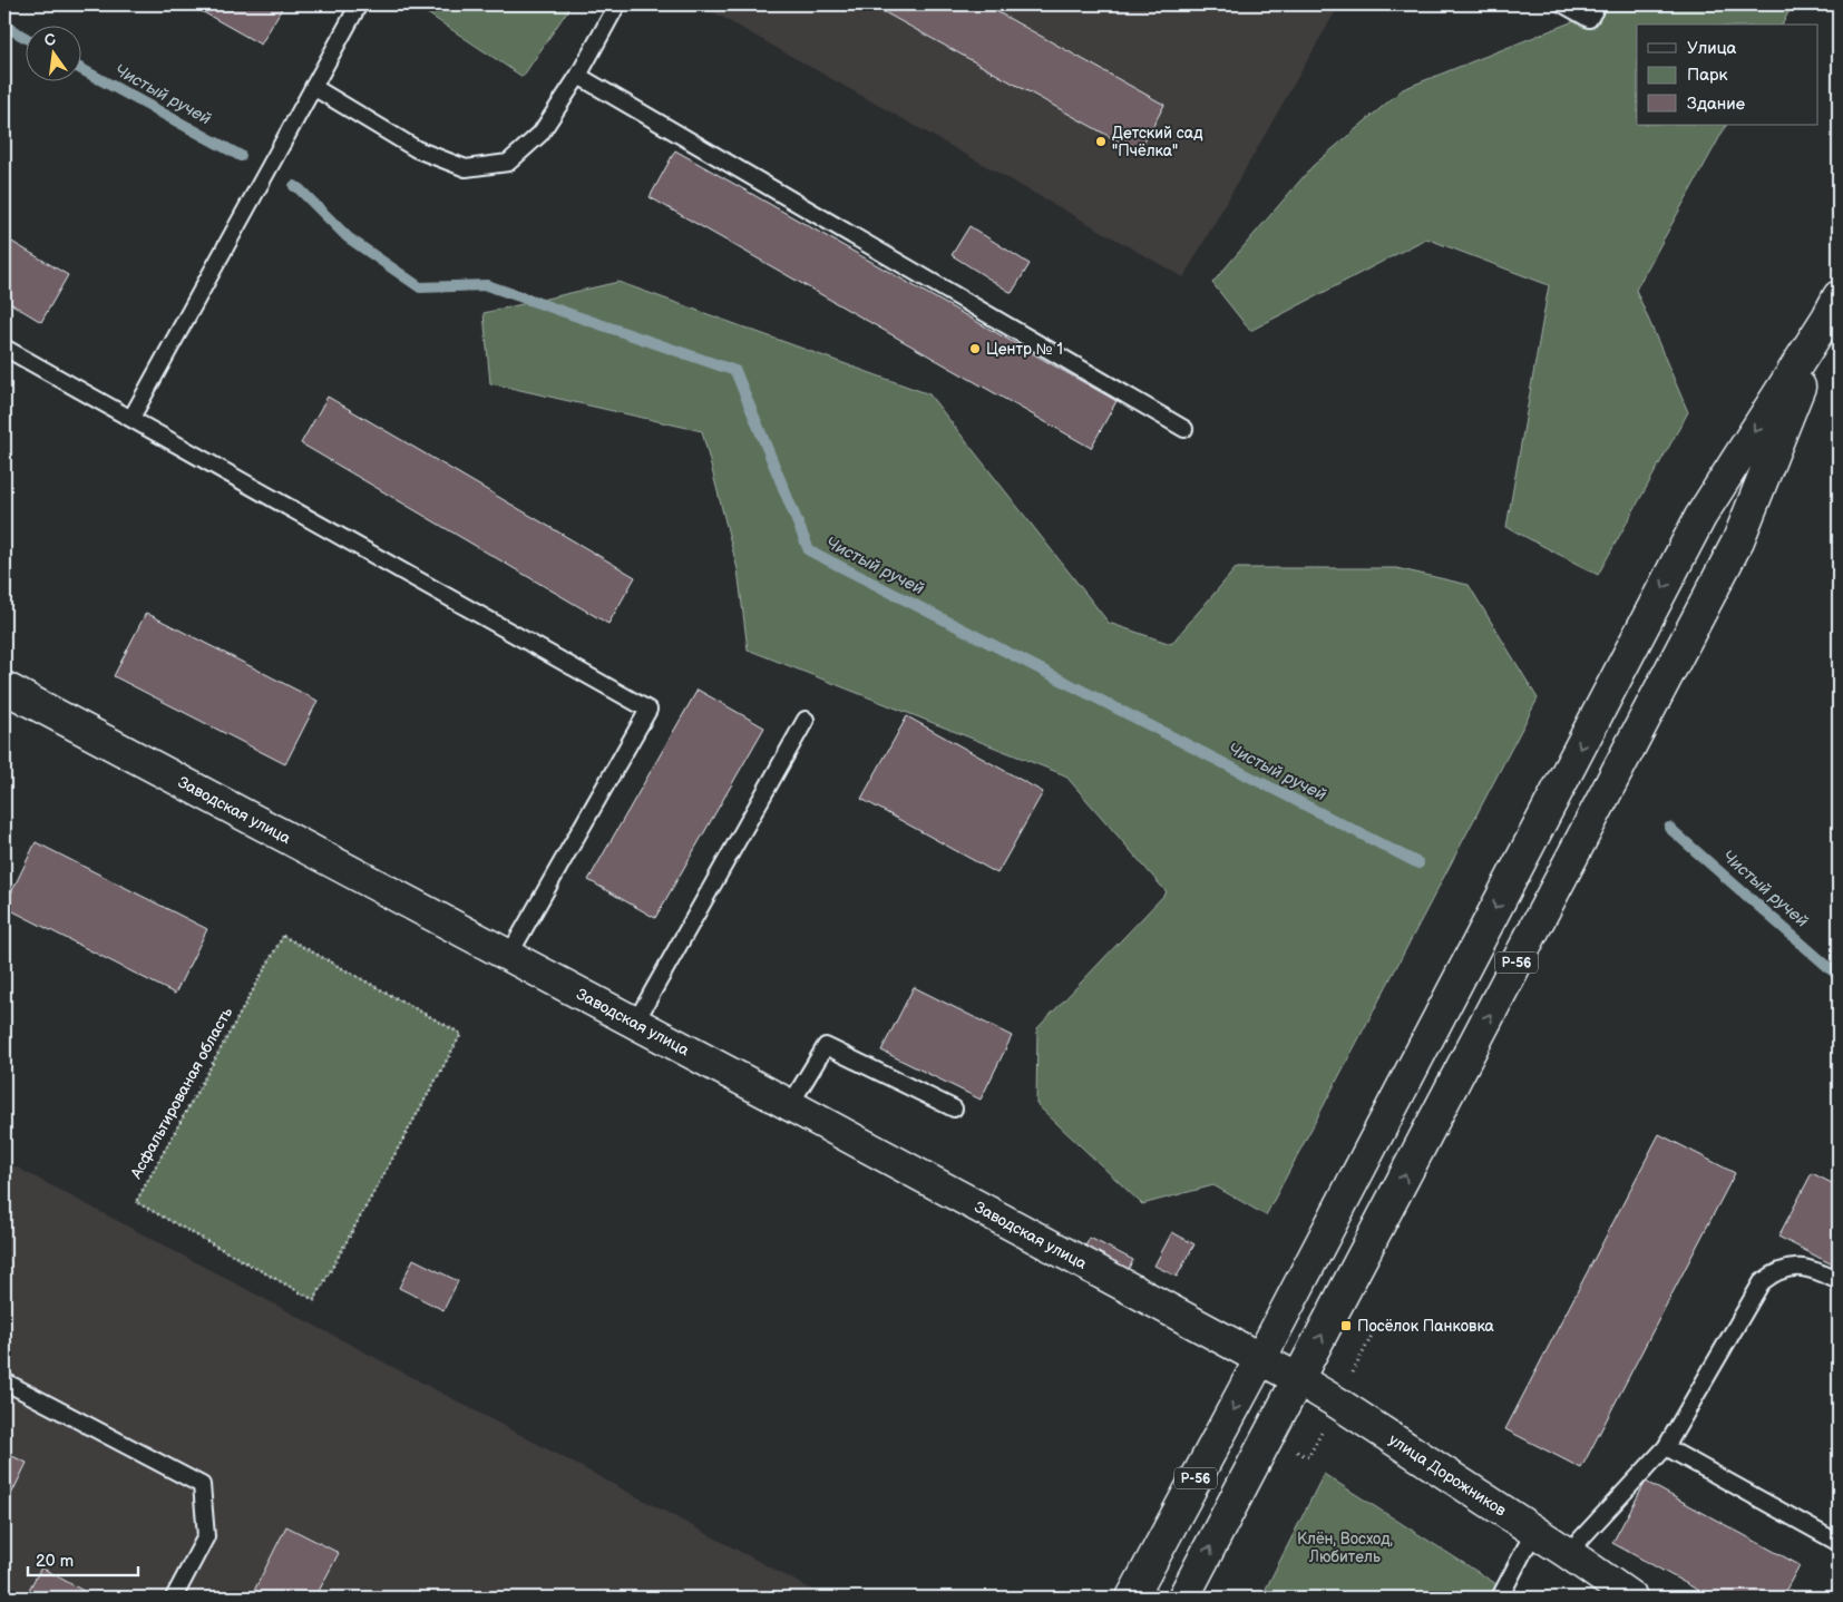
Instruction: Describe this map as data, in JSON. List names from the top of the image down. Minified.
{"streets":{"main road":["Заводская улица","Р-56","улица Дорожников"],"path":["Асфальтированая область"]},"crossings":[["Заводская улица","Р-56"],["Заводская улица","улица Дорожников"],["Р-56","улица Дорожников"]],"water":["Чистый ручей"],"parks":["Клён, Восход, Любитель"],"places":{"other":["Детский сад \"Пчёлка\"","Центр № 1"],"transit":["Посёлок Панковка"]},"legend":["Улица","Парк","Здание"],"scale_bar":"20 m","north":"top"}
